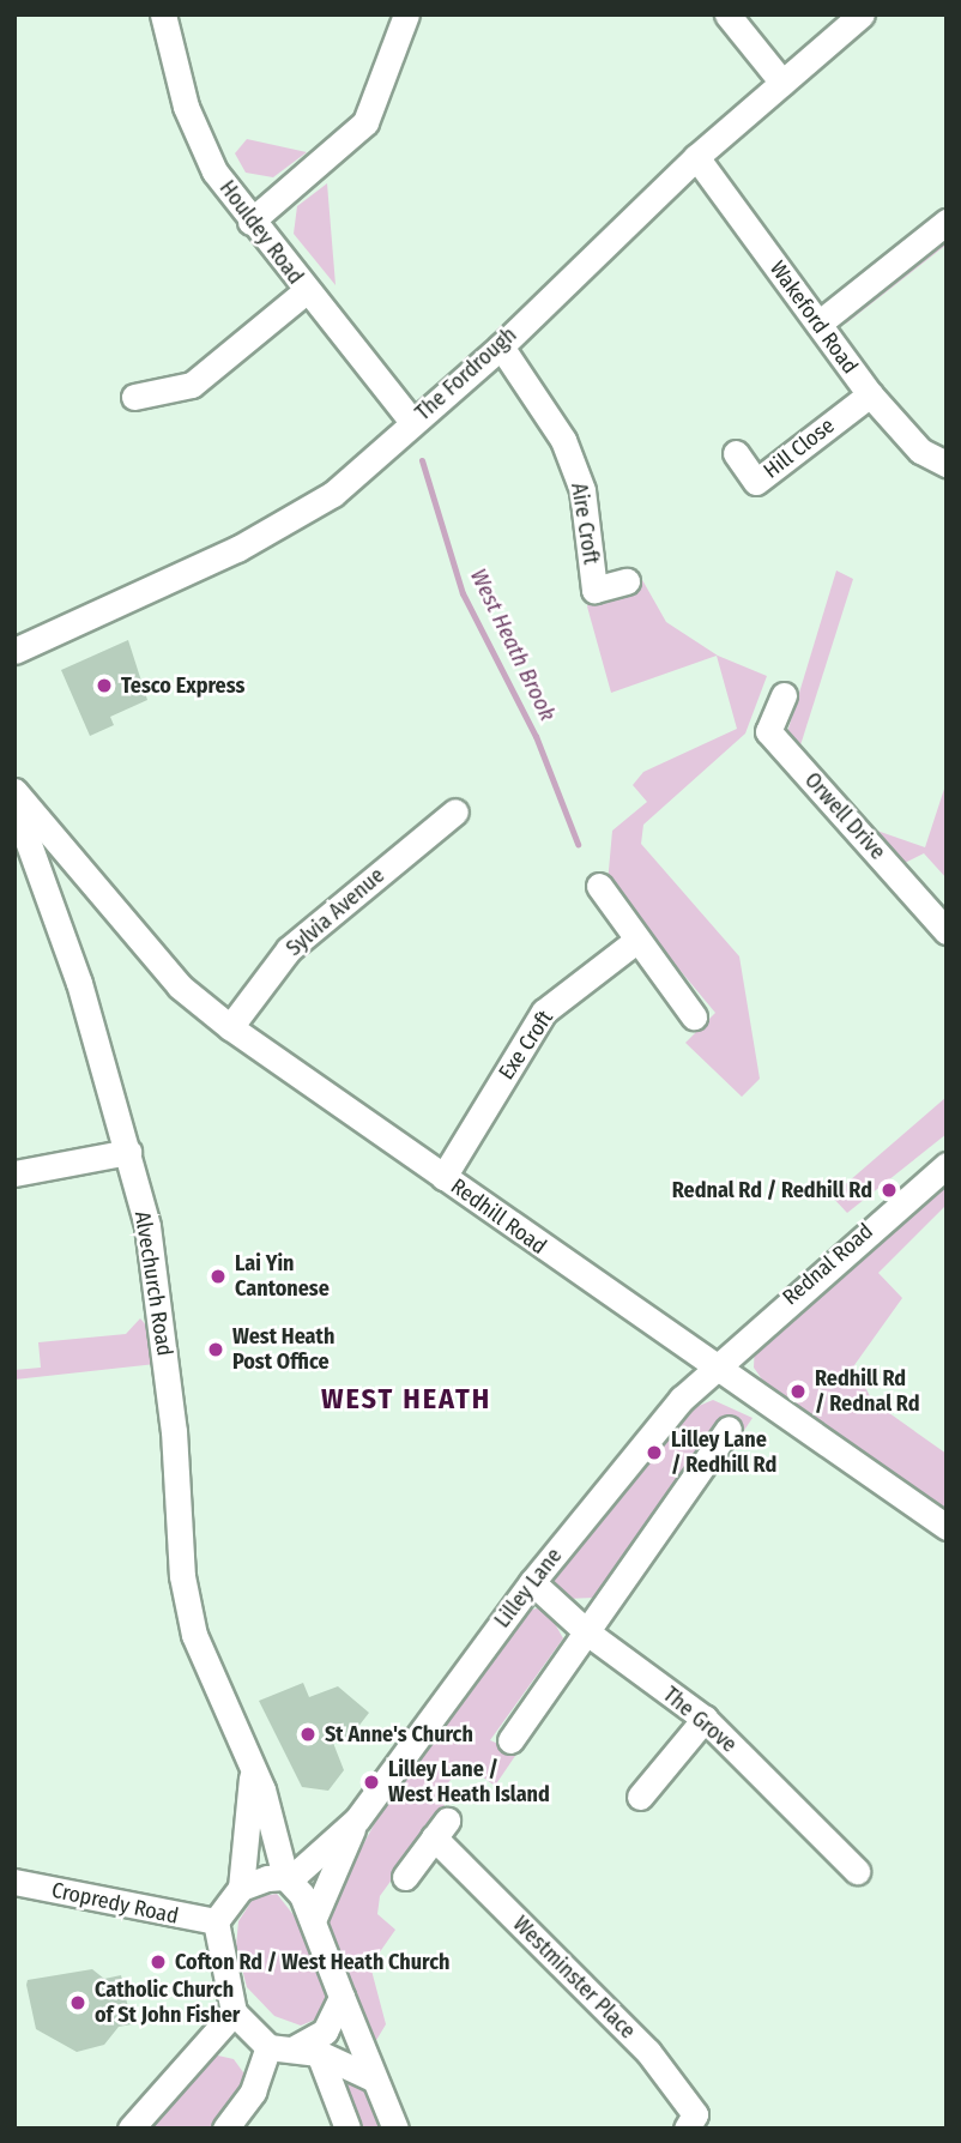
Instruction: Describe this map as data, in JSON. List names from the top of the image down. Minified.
{"streets":{"street":["Houldey Road","Wakeford Road","The Fordrough","Hill Close","Aire Croft","Orwell Drive","Sylvia Avenue","Exe Croft","Redhill Road","Rednal Road","Alvechurch Road","Lilley Lane","The Grove","Cropredy Road","Westminster Place"]},"crossings":[["Houldey Road","The Fordrough"],["Wakeford Road","The Fordrough"],["Wakeford Road","Hill Close"],["The Fordrough","Aire Croft"],["Sylvia Avenue","Redhill Road"],["Exe Croft","Redhill Road"],["Redhill Road","Rednal Road"],["Redhill Road","Lilley Lane"],["Rednal Road","Lilley Lane"],["Alvechurch Road","Lilley Lane"],["Alvechurch Road","Cropredy Road"],["Lilley Lane","The Grove"],["Lilley Lane","Cropredy Road"]],"districts":["WEST HEATH"],"water":["West Heath Brook"],"places":["Tesco Express","Rednal Rd / Redhill Rd","Lai Yin Cantonese","West Heath Post Office","Redhill Rd / Rednal Rd","Lilley Lane / Redhill Rd","St Anne's Church","Lilley Lane / West Heath Island","Cofton Rd / West Heath Church","Catholic Church of St John Fisher"]}
